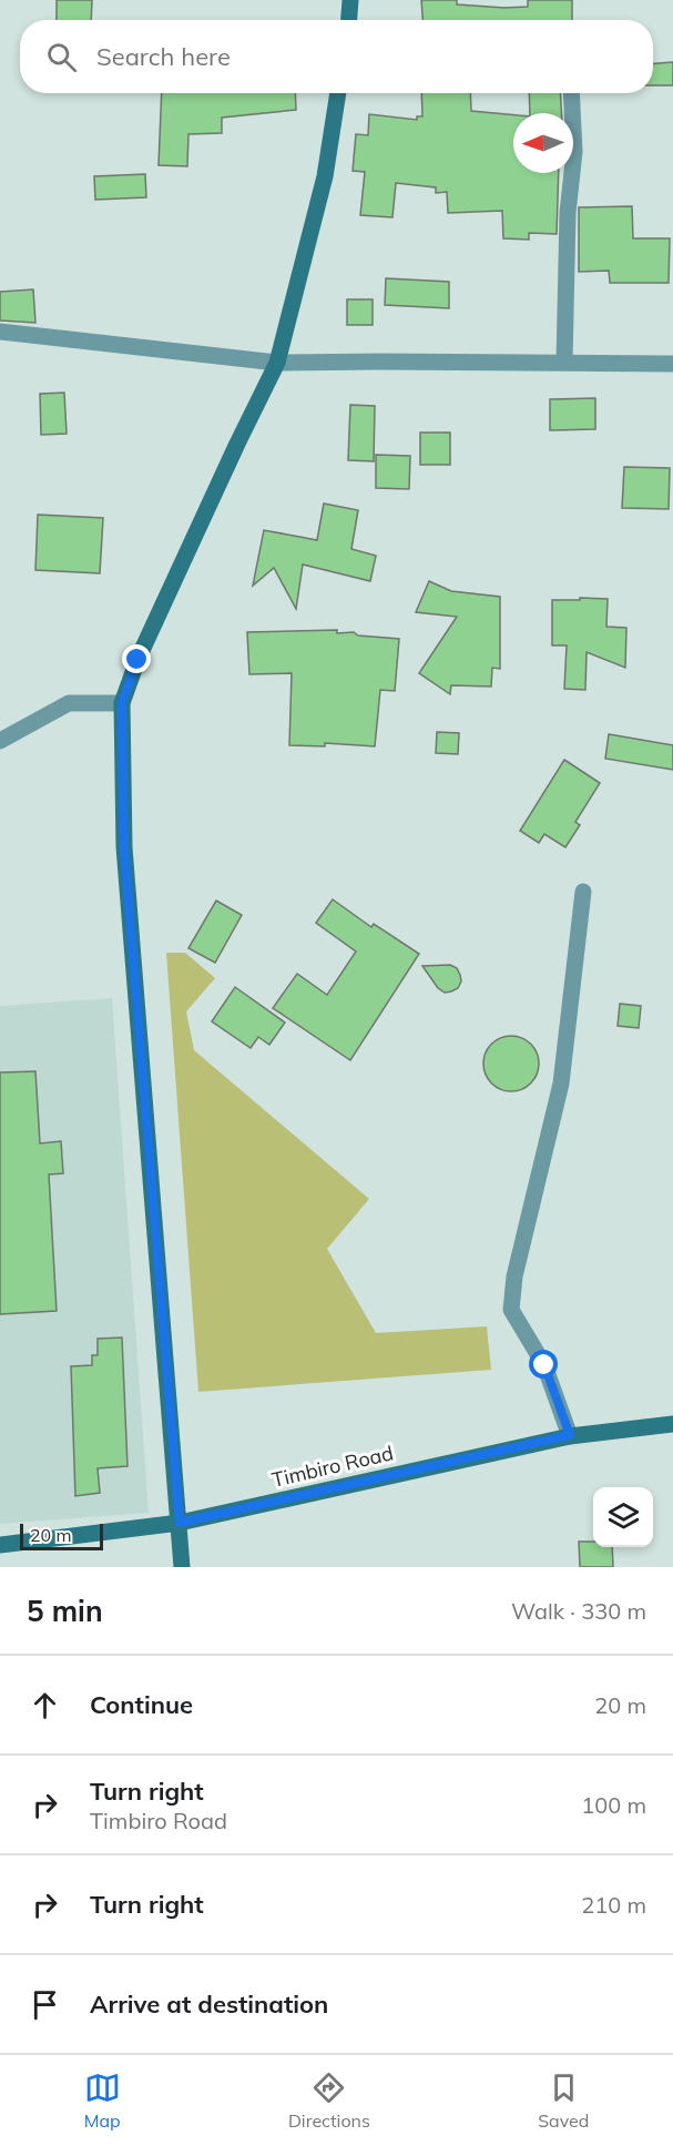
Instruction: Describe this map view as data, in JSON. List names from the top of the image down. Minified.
{"streets":{"street":["Timbiro Road"]},"scale_bar":"20 m","north":"left","page":{"search":"Search here","scale":"20 m","heading":["5 min","Walk · 330 m"],"list":[["Continue","20 m"],["Turn right","Timbiro Road","100 m"],["Turn right","210 m"],"Arrive at destination"],"nav":["Map","Directions","Saved"]}}
